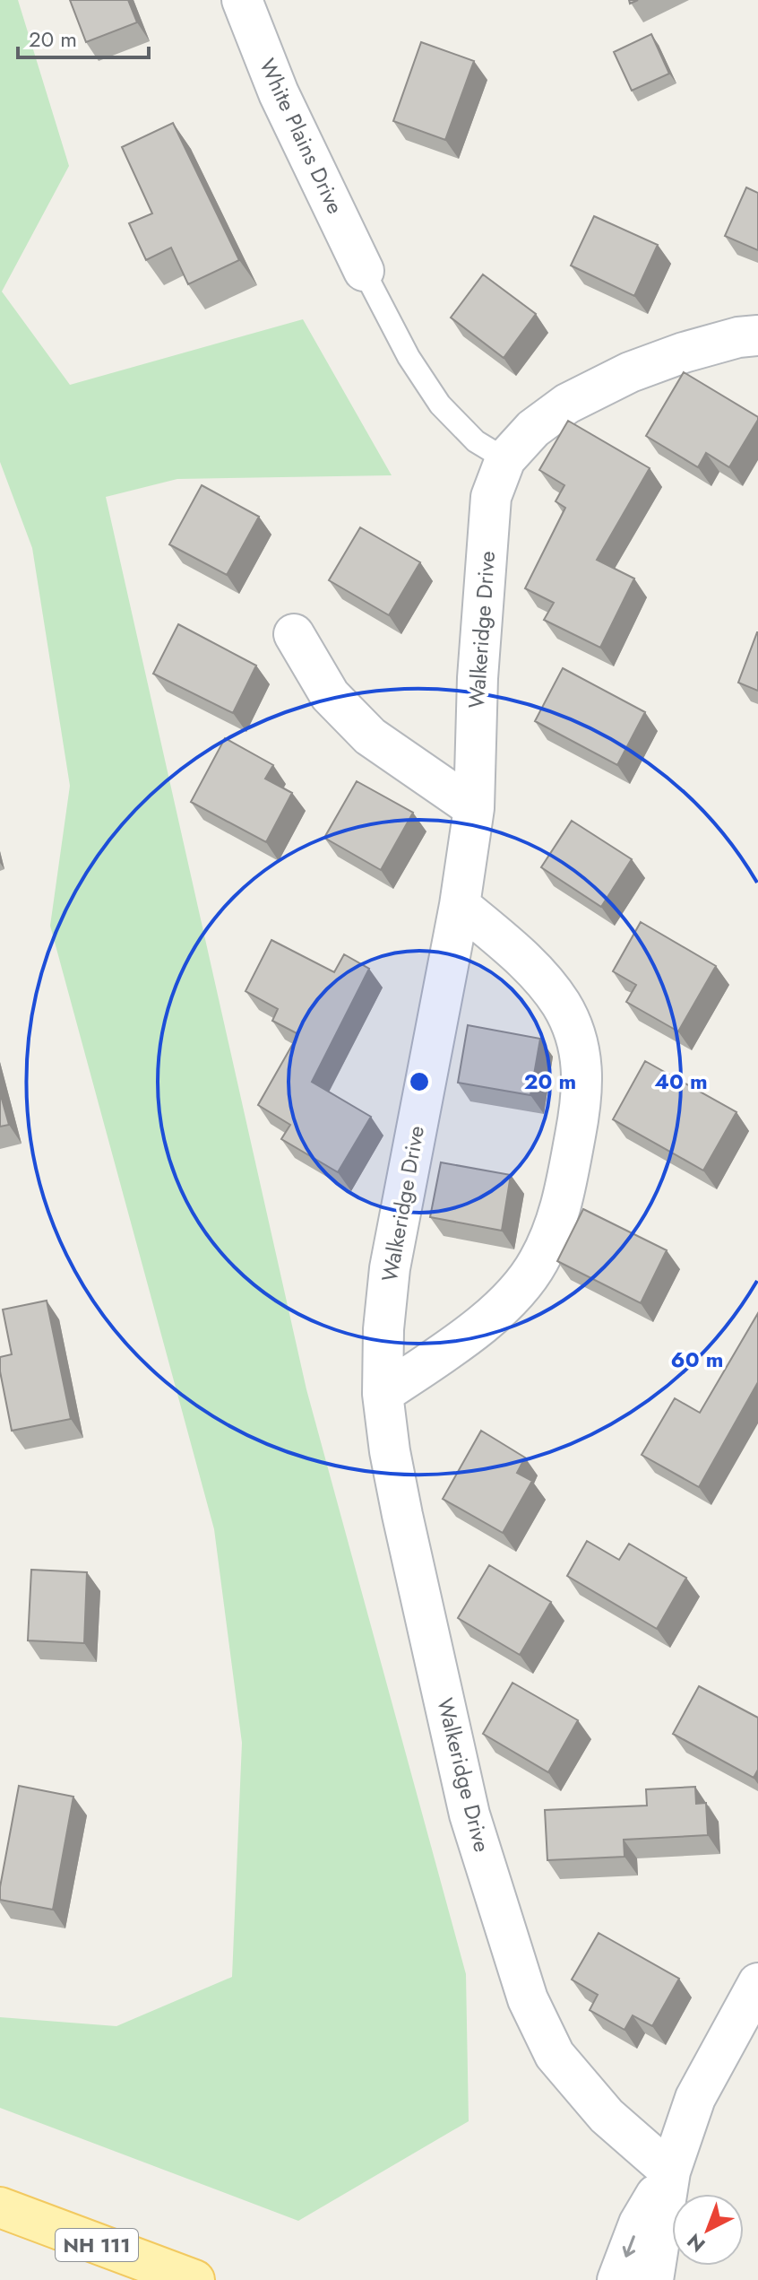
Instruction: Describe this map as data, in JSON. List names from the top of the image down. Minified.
{"streets":{"main road":["NH 111"],"street":["White Plains Drive","Walkeridge Drive"]},"scale_bar":"20 m","north":"bottom left","rings":["20 m","40 m","60 m"]}
